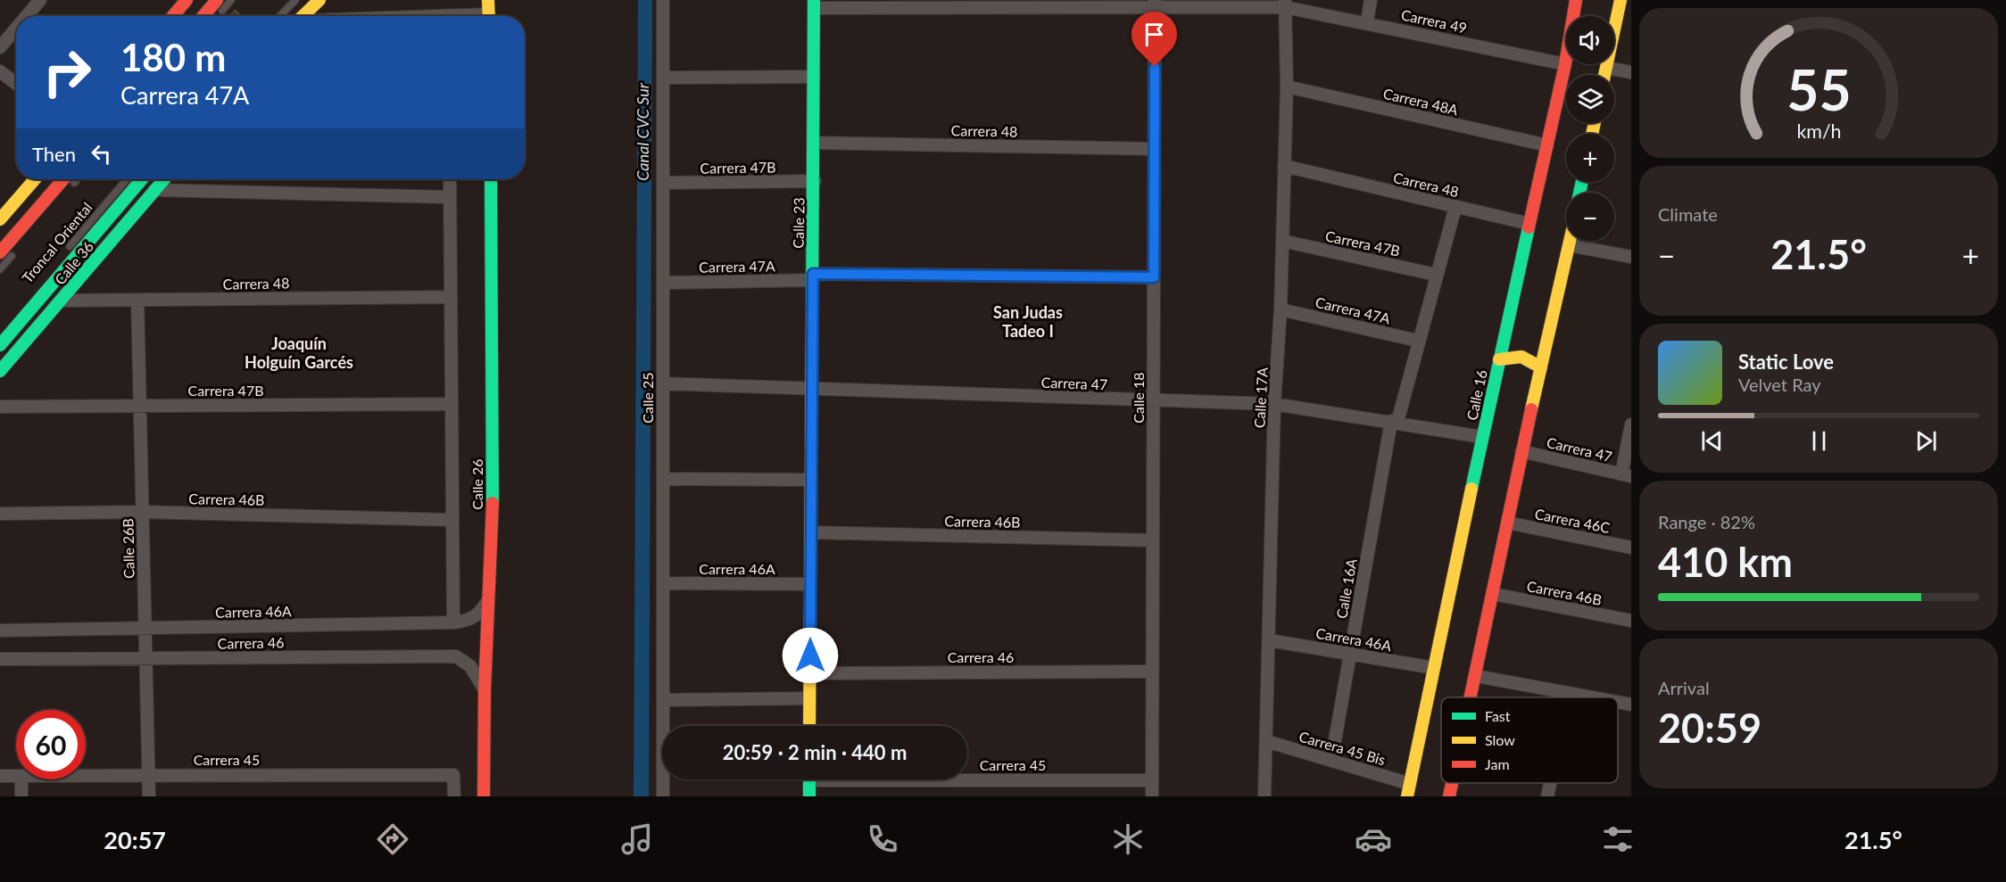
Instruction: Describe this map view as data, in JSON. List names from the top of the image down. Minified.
{"streets":{"main road":["Calle 23","Calle 36","Calle 16","Calle 26"],"street":["Carrera 49","Carrera 48A","Carrera 48","Carrera 47B","Carrera 47A","Carrera 47","Calle 25","Calle 18","Calle 17A","Carrera 46B","Carrera 46C","Calle 26B","Carrera 46A","Calle 16A","Carrera 46","Carrera 45 Bis","Carrera 45"],"lane":["Troncal Oriental"]},"crossings":[["Carrera 49","Calle 23"],["Carrera 49","Calle 16"],["Carrera 49","Calle 18"],["Carrera 49","Calle 17A"],["Carrera 48A","Calle 16"],["Carrera 48A","Calle 17A"],["Carrera 48","Calle 23"],["Carrera 48","Calle 36"],["Carrera 48","Calle 16"],["Carrera 48","Calle 18"],["Carrera 48","Calle 17A"],["Carrera 48","Calle 26"],["Carrera 48","Calle 26B"],["Carrera 48","Calle 16A"],["Carrera 47B","Calle 23"],["Carrera 47B","Calle 25"],["Carrera 47B","Calle 17A"],["Carrera 47B","Calle 26"],["Carrera 47B","Calle 26B"],["Carrera 47B","Calle 16A"],["Calle 23","Carrera 47A"],["Calle 23","Carrera 47"],["Calle 23","Carrera 46B"],["Calle 23","Carrera 46A"],["Calle 23","Carrera 46"],["Carrera 47A","Calle 25"],["Carrera 47A","Calle 18"],["Carrera 47A","Calle 17A"],["Carrera 47A","Calle 16A"],["Carrera 47","Calle 16"],["Carrera 47","Calle 25"],["Carrera 47","Calle 18"],["Carrera 47","Calle 17A"],["Carrera 47","Calle 16A"],["Calle 16","Carrera 46A"],["Calle 16","Carrera 45 Bis"],["Calle 25","Carrera 46A"],["Calle 18","Carrera 46B"],["Calle 18","Carrera 46"],["Calle 18","Carrera 45"],["Calle 17A","Carrera 46A"],["Calle 17A","Carrera 45 Bis"],["Calle 26","Carrera 46B"],["Calle 26","Carrera 46A"],["Calle 26","Carrera 46"],["Carrera 46B","Calle 26B"],["Calle 26B","Carrera 46A"],["Calle 26B","Carrera 46"],["Calle 26B","Carrera 45"],["Carrera 46A","Calle 16A"],["Calle 16A","Carrera 45 Bis"]],"districts":["San Judas Tadeo I","Joaquín Holguín Garcés"],"water":["Canal CVC Sur"],"legend":["Fast","Slow","Jam"],"page":{"map_buttons":["+","−"],"turn":["180 m","Carrera 47A"],"then":"Then","tile":["Climate",["Range · 82%","410 km"],["Arrival","20:59"]],"heat":["−","21.5°","+"],"song":["Static Love","Velvet Ray"],"limit":"60","trip":"20:59 · 2 min · 440 m","tabs":["20:57","21.5°"],"gauge":["55","km/h"]}}
